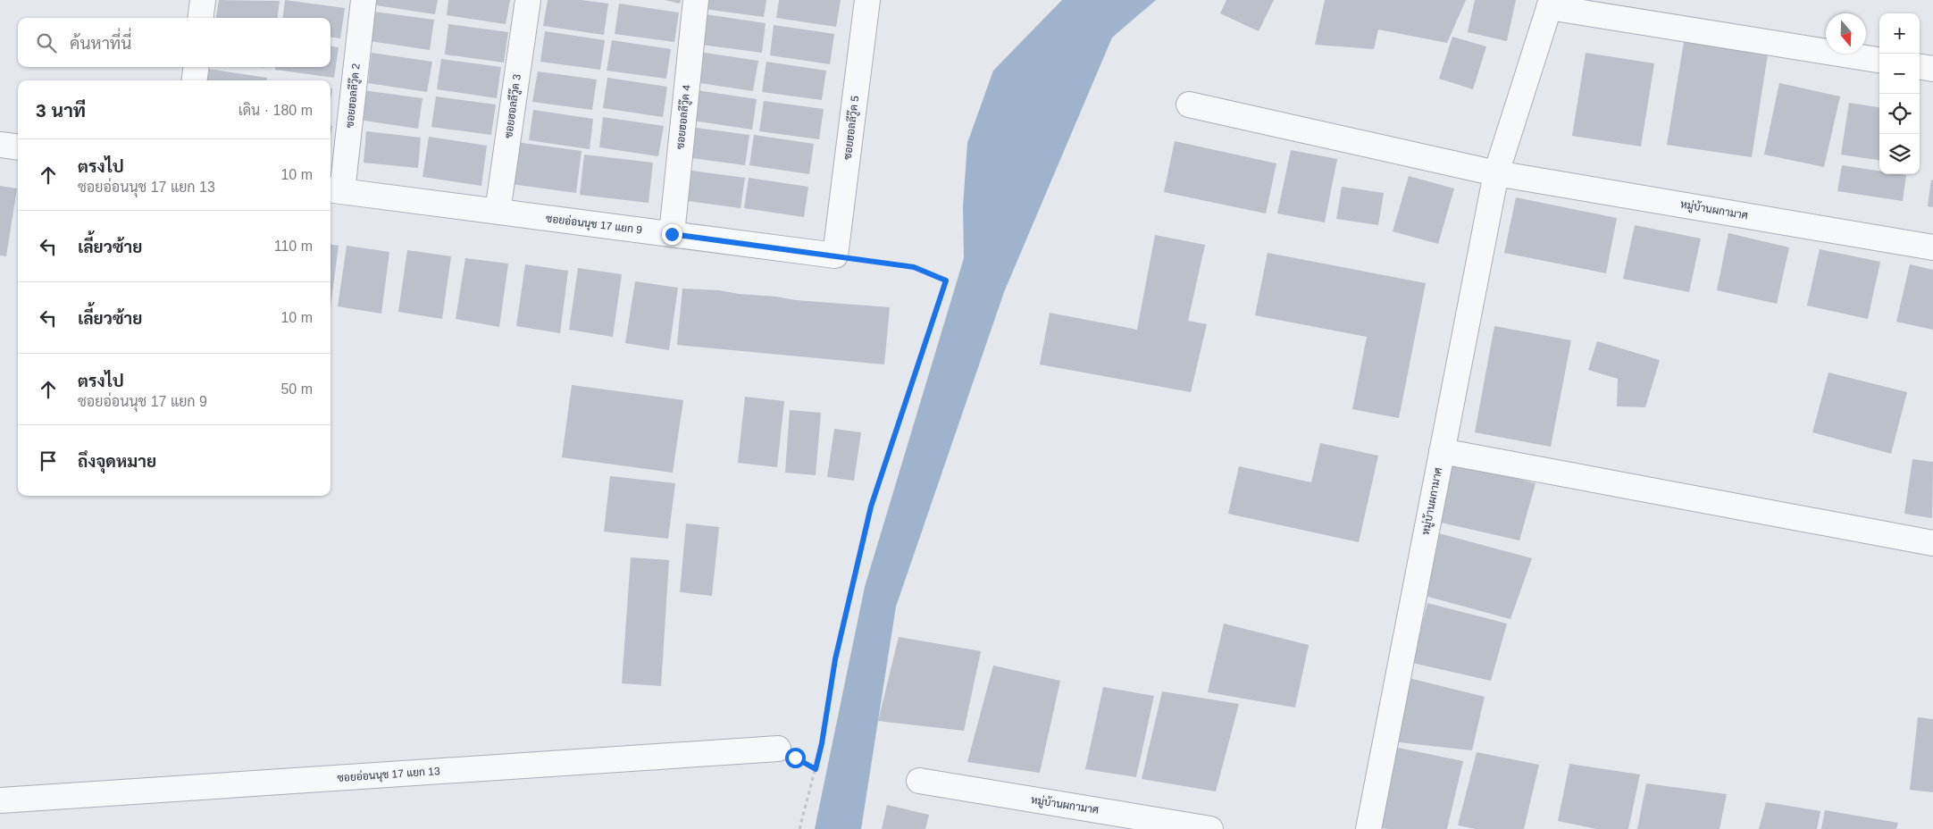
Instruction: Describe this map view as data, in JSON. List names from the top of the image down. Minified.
{"streets":{"street":["ซอยฮอลลีวู๊ด 2","ซอยฮอลลีวู๊ด 3","ซอยฮอลลีวู๊ด 4","ซอยฮอลลีวู๊ด 5","หมู่บ้านผกามาศ","ซอยอ่อนนุช 17 แยก 9","ซอยอ่อนนุช 17 แยก 13"]},"crossings":[["ซอยฮอลลีวู๊ด 2","ซอยอ่อนนุช 17 แยก 9"],["ซอยฮอลลีวู๊ด 3","ซอยอ่อนนุช 17 แยก 9"],["ซอยฮอลลีวู๊ด 4","ซอยอ่อนนุช 17 แยก 9"],["ซอยฮอลลีวู๊ด 5","ซอยอ่อนนุช 17 แยก 9"]],"north":"bottom","page":{"map_buttons":["+","−"],"search":"ค้นหาที่นี่","heading":["3 นาที","เดิน · 180 m"],"list":[["ตรงไป","ซอยอ่อนนุช 17 แยก 13","10 m"],["เลี้ยวซ้าย","110 m"],["เลี้ยวซ้าย","10 m"],["ตรงไป","ซอยอ่อนนุช 17 แยก 9","50 m"],"ถึงจุดหมาย"]}}
